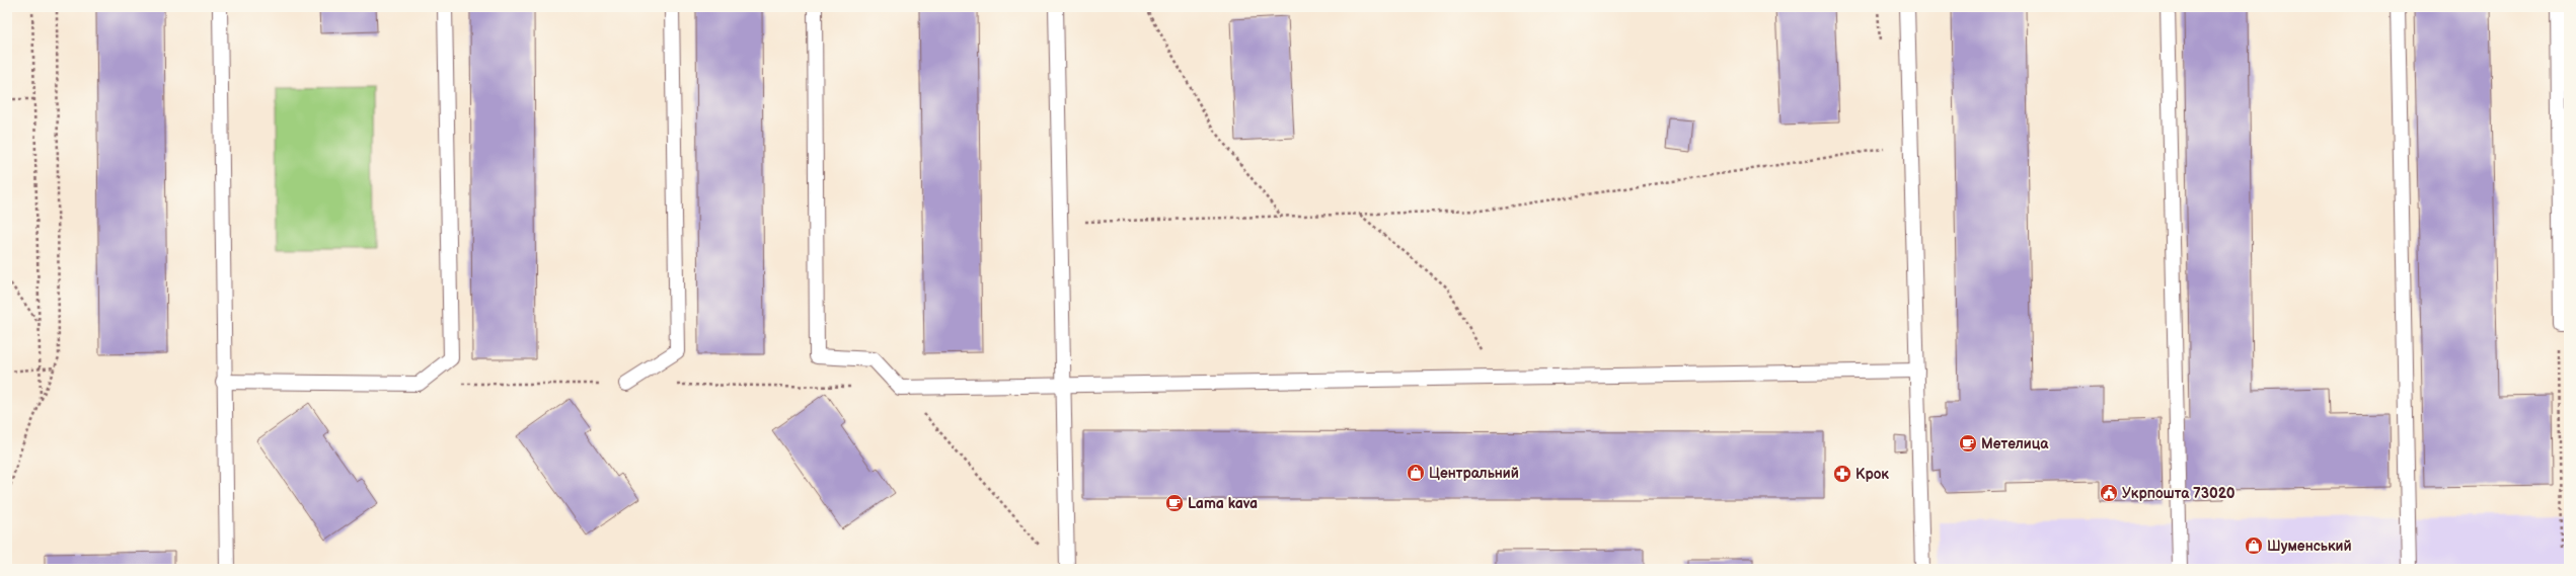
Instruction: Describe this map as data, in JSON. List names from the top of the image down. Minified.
{"places":{"cafe":["Метелица","Lama kava"],"shop":["Центральний","Шуменський"],"pharmacy":["Крок"],"public building":["Укрпошта 73020"]}}
